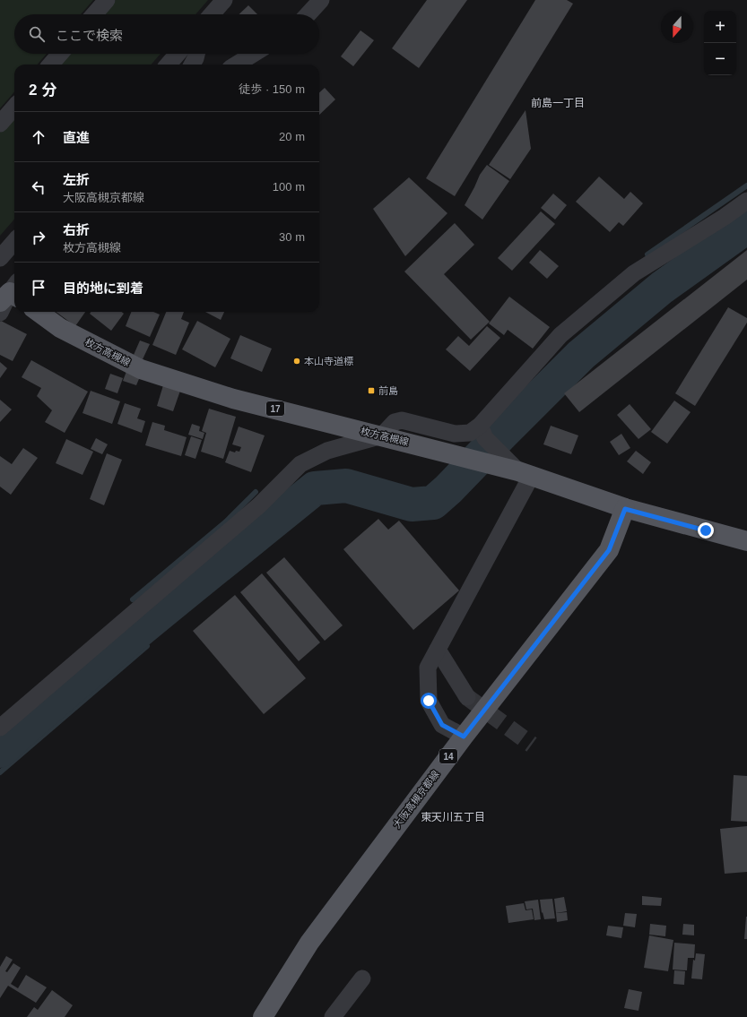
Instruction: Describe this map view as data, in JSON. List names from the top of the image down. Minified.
{"streets":{"main road":["枚方高槻線","17","14","大阪高槻京都線"]},"crossings":[["枚方高槻線","大阪高槻京都線"]],"districts":["前島一丁目","東天川五丁目"],"places":{"other":["本山寺道標"],"transit":["前島"]},"north":"bottom","page":{"map_buttons":["+","−"],"search":"ここで検索","heading":["2 分","徒歩 · 150 m"],"list":[["直進","20 m"],["左折","大阪高槻京都線","100 m"],["右折","枚方高槻線","30 m"],"目的地に到着"]}}
